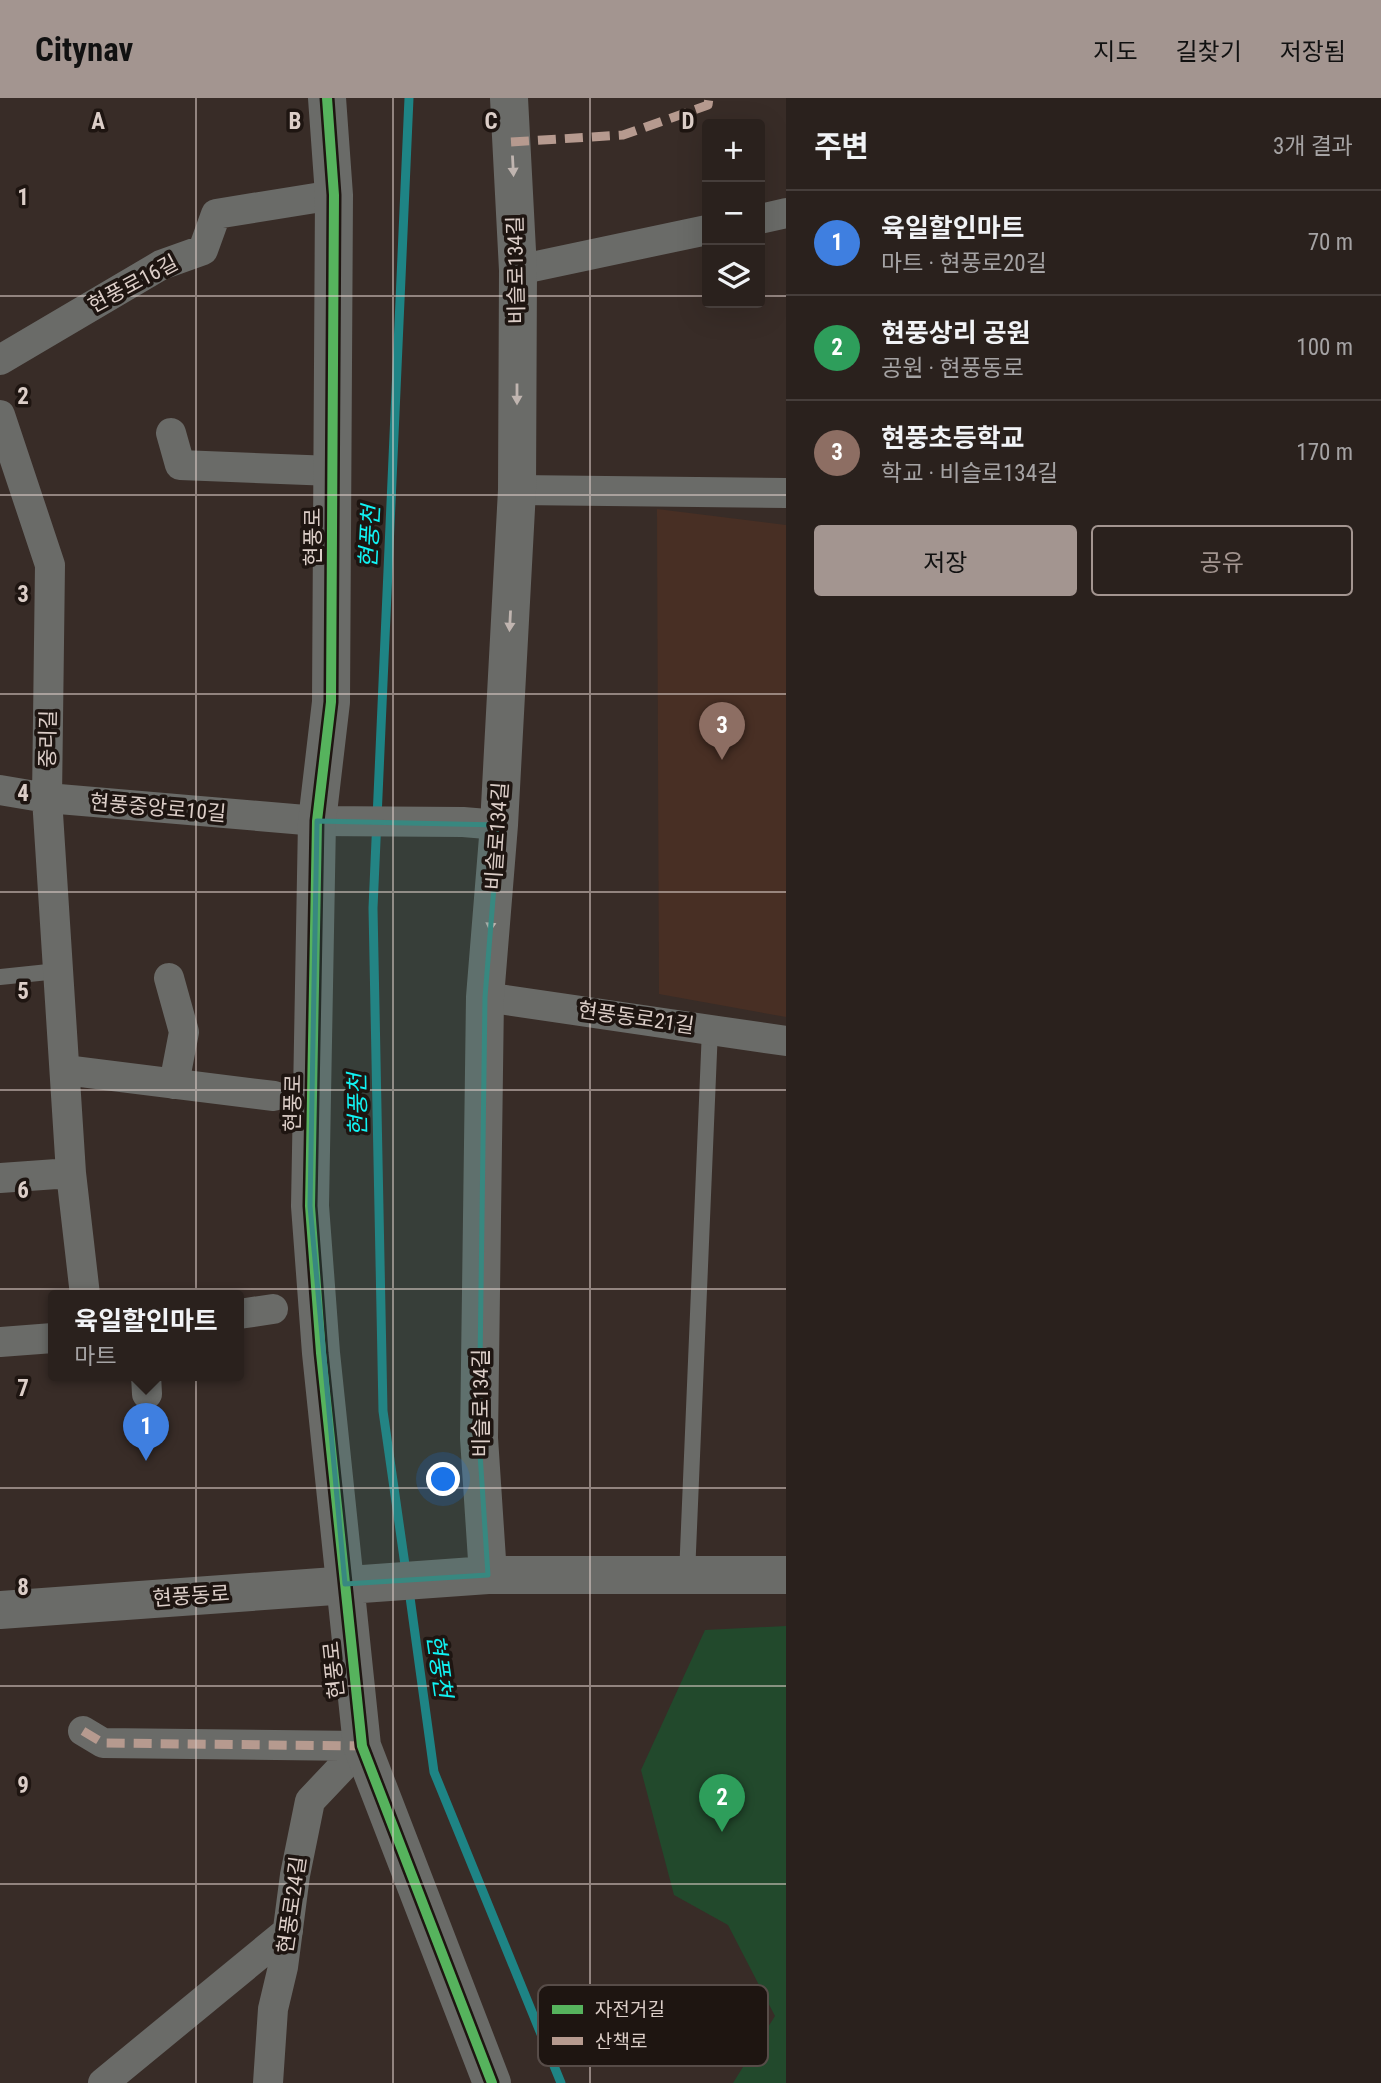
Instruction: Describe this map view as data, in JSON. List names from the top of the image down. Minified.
{"streets":{"street":["비슬로134길","현풍로16길","현풍로","중리길","현풍중앙로10길","현풍동로21길","현풍동로","현풍로24길"]},"crossings":[["비슬로134길","현풍중앙로10길"],["비슬로134길","현풍동로21길"],["비슬로134길","현풍동로"],["현풍로16길","현풍로"],["현풍로","현풍중앙로10길"],["현풍로","현풍동로"],["현풍로","현풍로24길"],["중리길","현풍중앙로10길"]],"one_way":["비슬로134길"],"water":["현풍천"],"legend":["자전거길","산책로"],"page":{"header":"Citynav","nav":["지도","길찾기","저장됨"],"heading":["주변","3개 결과"],"map_buttons":["+","−"],"list":[{"mark":"1","name":"육일할인마트","note":"마트 · 현풍로20길","value":"70 m"},{"mark":"2","name":"현풍상리 공원","note":"공원 · 현풍동로","value":"100 m"},{"mark":"3","name":"현풍초등학교","note":"학교 · 비슬로134길","value":"170 m"}],"buttons":["저장","공유"],"pins":["3","1","2"],"popup":["육일할인마트","마트"]},"grid":{"columns":["A","B","C","D"],"rows":["1","2","3","4","5","6","7","8","9"]}}
